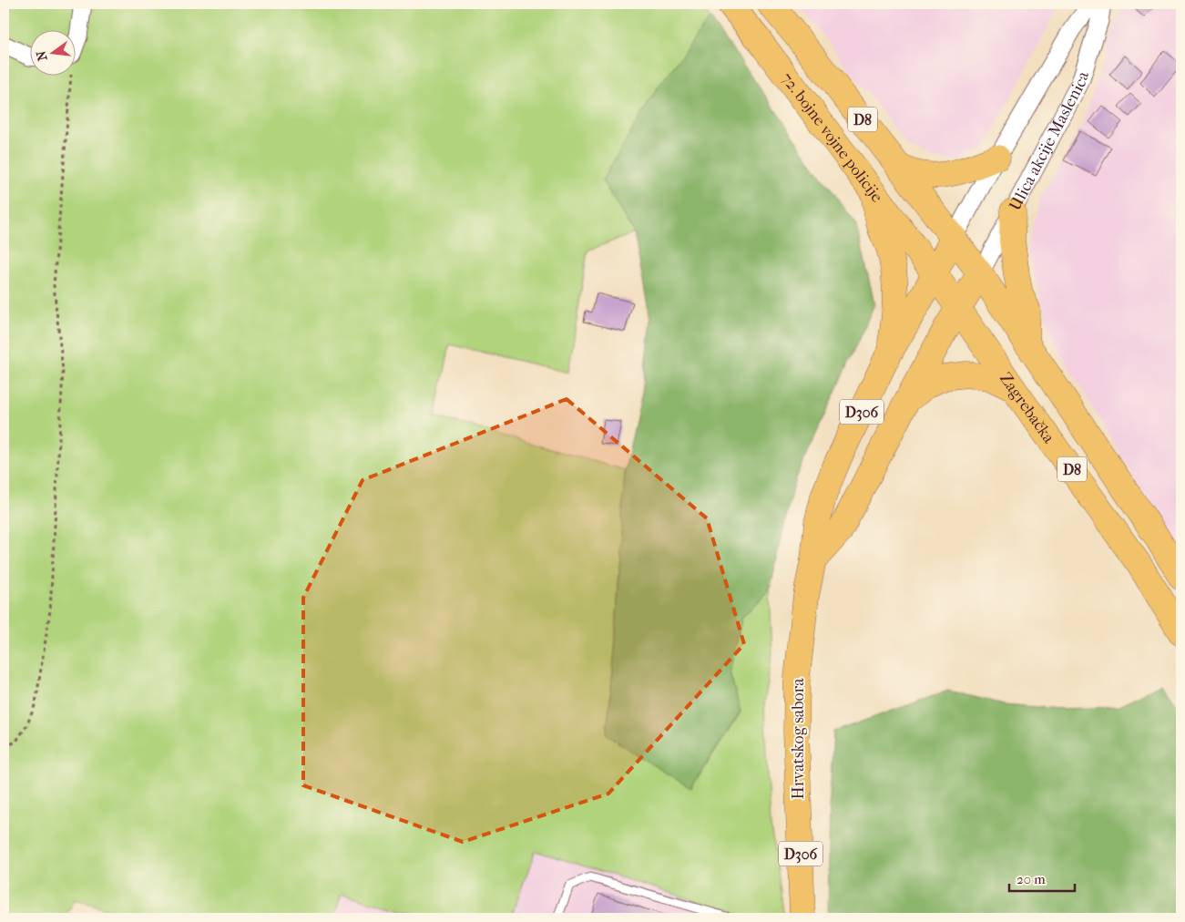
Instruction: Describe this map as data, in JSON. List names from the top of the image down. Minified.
{"streets":{"main road":["D8","72. bojne vojne policije","Zagrebačka","D306","Hrvatskog sabora"],"street":["Ulica akcije Maslenica"]},"crossings":[["D8","72. bojne vojne policije"],["D8","Ulica akcije Maslenica"],["D8","Hrvatskog sabora"],["72. bojne vojne policije","Ulica akcije Maslenica"],["72. bojne vojne policije","Zagrebačka"],["72. bojne vojne policije","Hrvatskog sabora"],["Ulica akcije Maslenica","Hrvatskog sabora"],["Zagrebačka","D306"],["Zagrebačka","Hrvatskog sabora"],["D306","Hrvatskog sabora"]],"scale_bar":"20 m","north":"left"}
